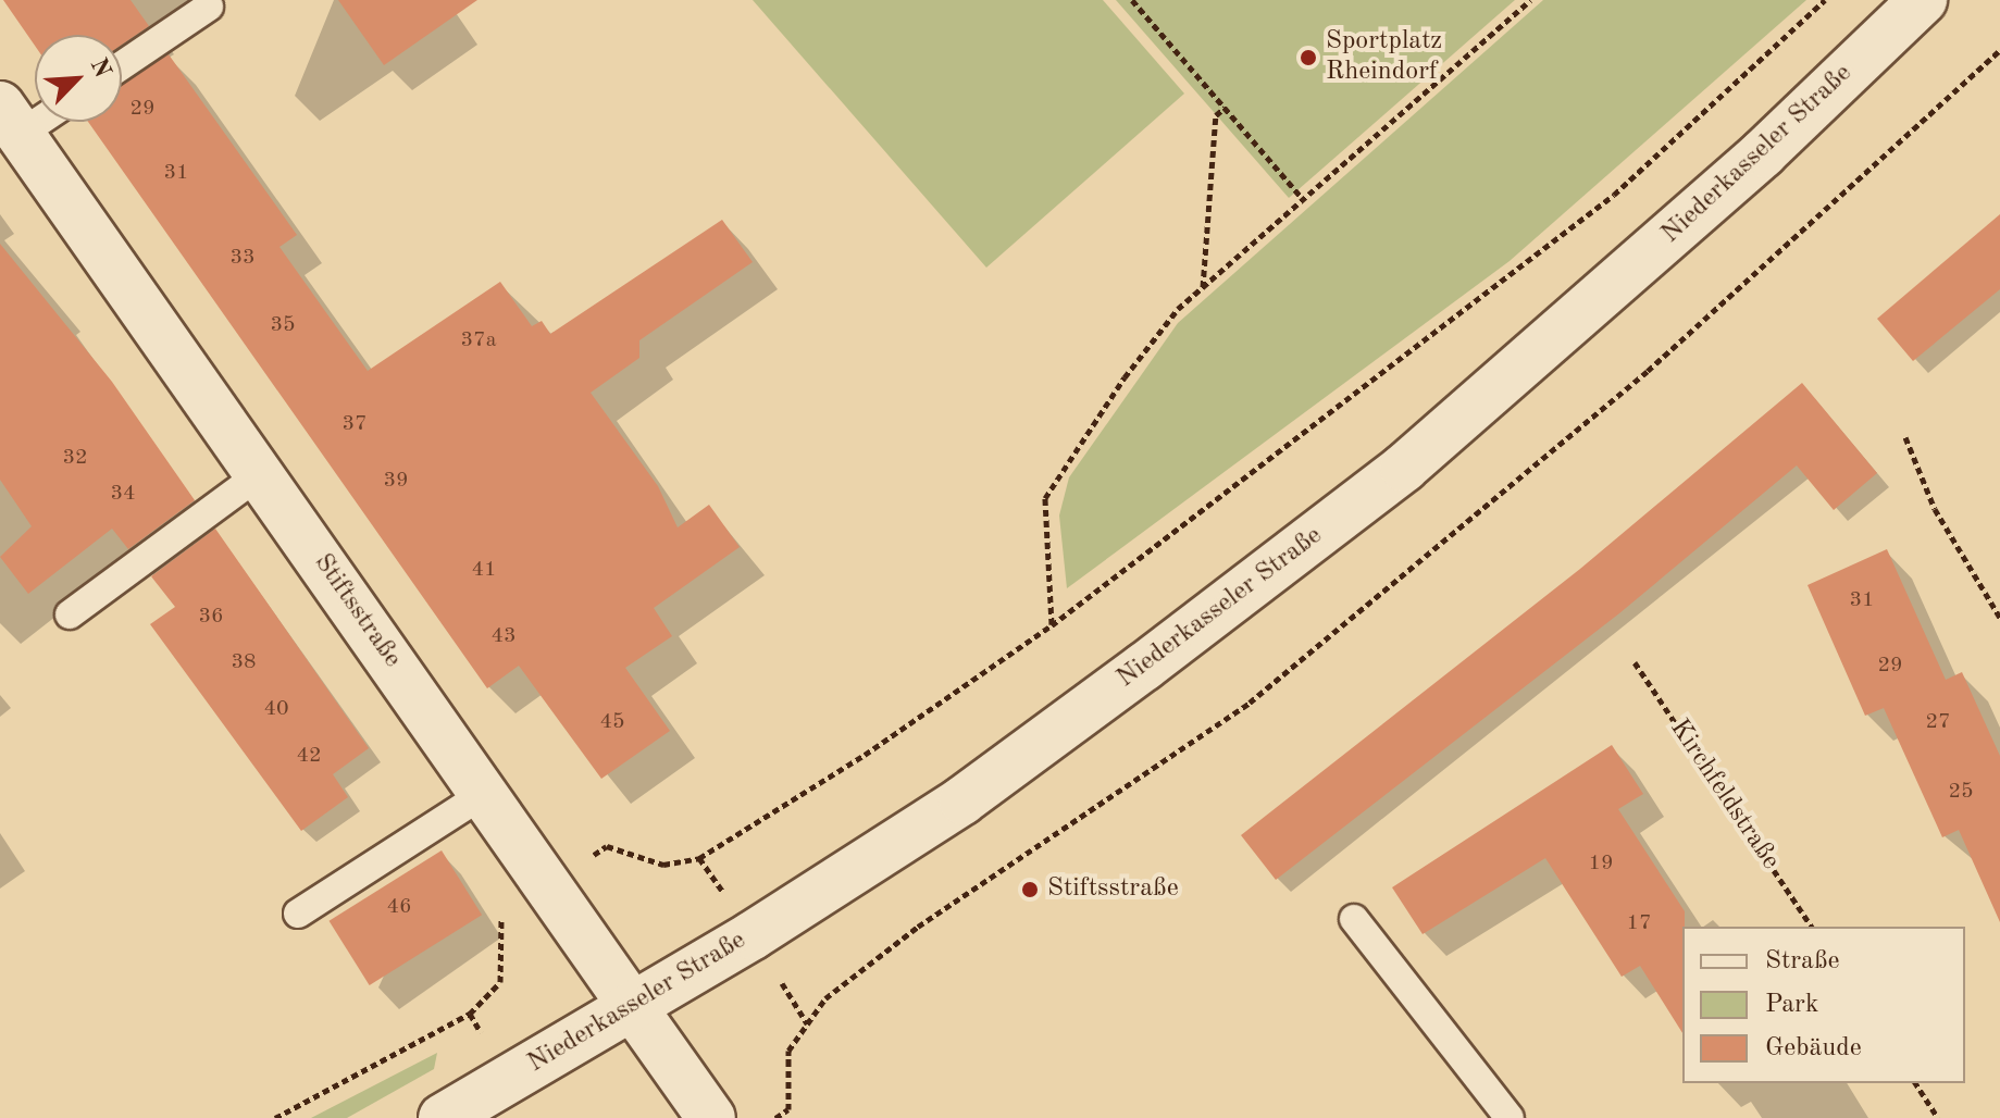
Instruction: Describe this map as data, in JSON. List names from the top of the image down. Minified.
{"streets":{"main road":["Niederkasseler Straße","Stiftsstraße"],"path":["Kirchfeldstraße"]},"crossings":[["Niederkasseler Straße","Stiftsstraße"]],"places":["Sportplatz Rheindorf","Stiftsstraße"],"house_numbers":["29","31","33","35","37a","37","32","39","34","41","31","36","43","38","29","40","45","27","42","25","19","46","17"],"legend":["Straße","Park","Gebäude"],"north":"top right"}
